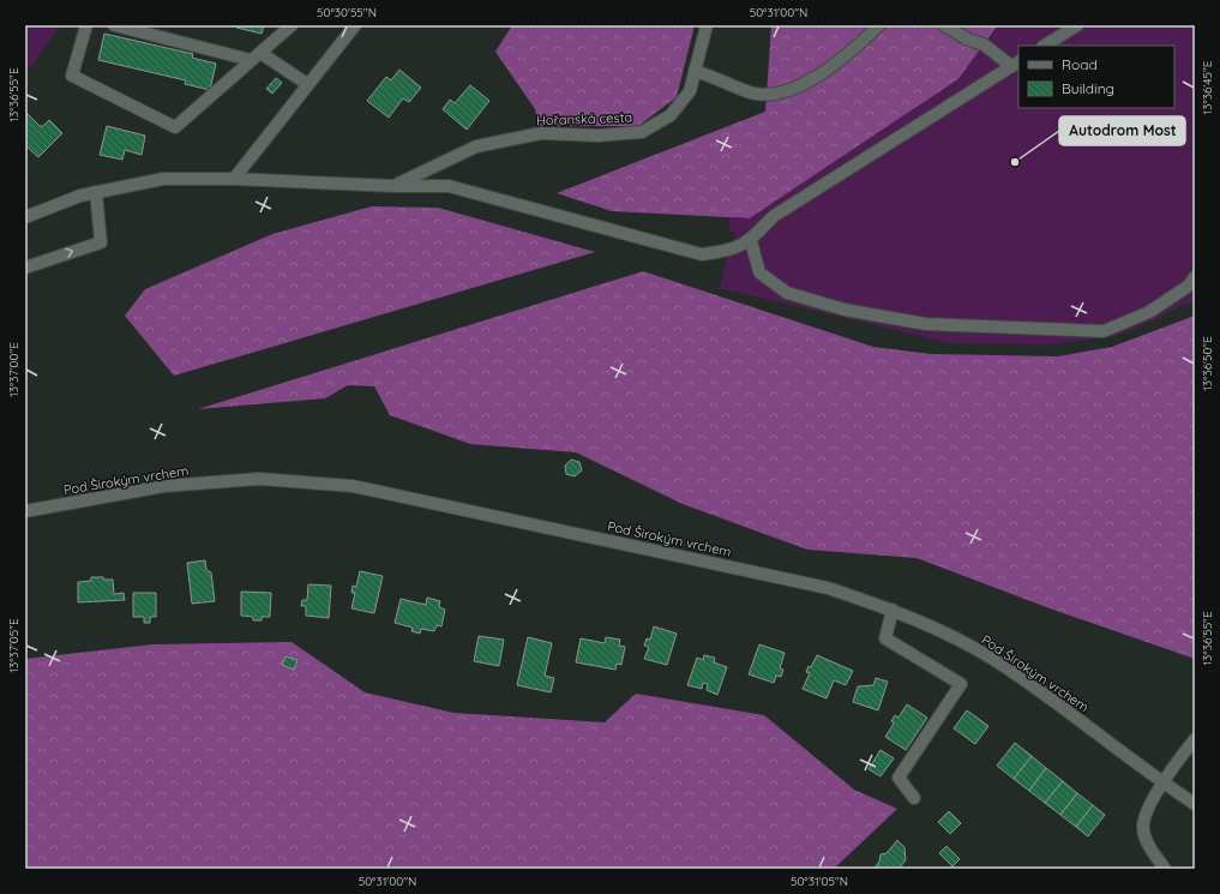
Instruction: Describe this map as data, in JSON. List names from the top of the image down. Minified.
{"streets":{"street":["Hořanská cesta","Pod Širokým vrchem"]},"places":["Autodrom Most"],"legend":["Road","Building"],"coordinates":["50°30'55\"N","50°31'00\"N","13°36'45\"E","13°36'55\"E","13°36'50\"E","13°37'00\"E","13°37'05\"E","50°31'05\"N"]}
